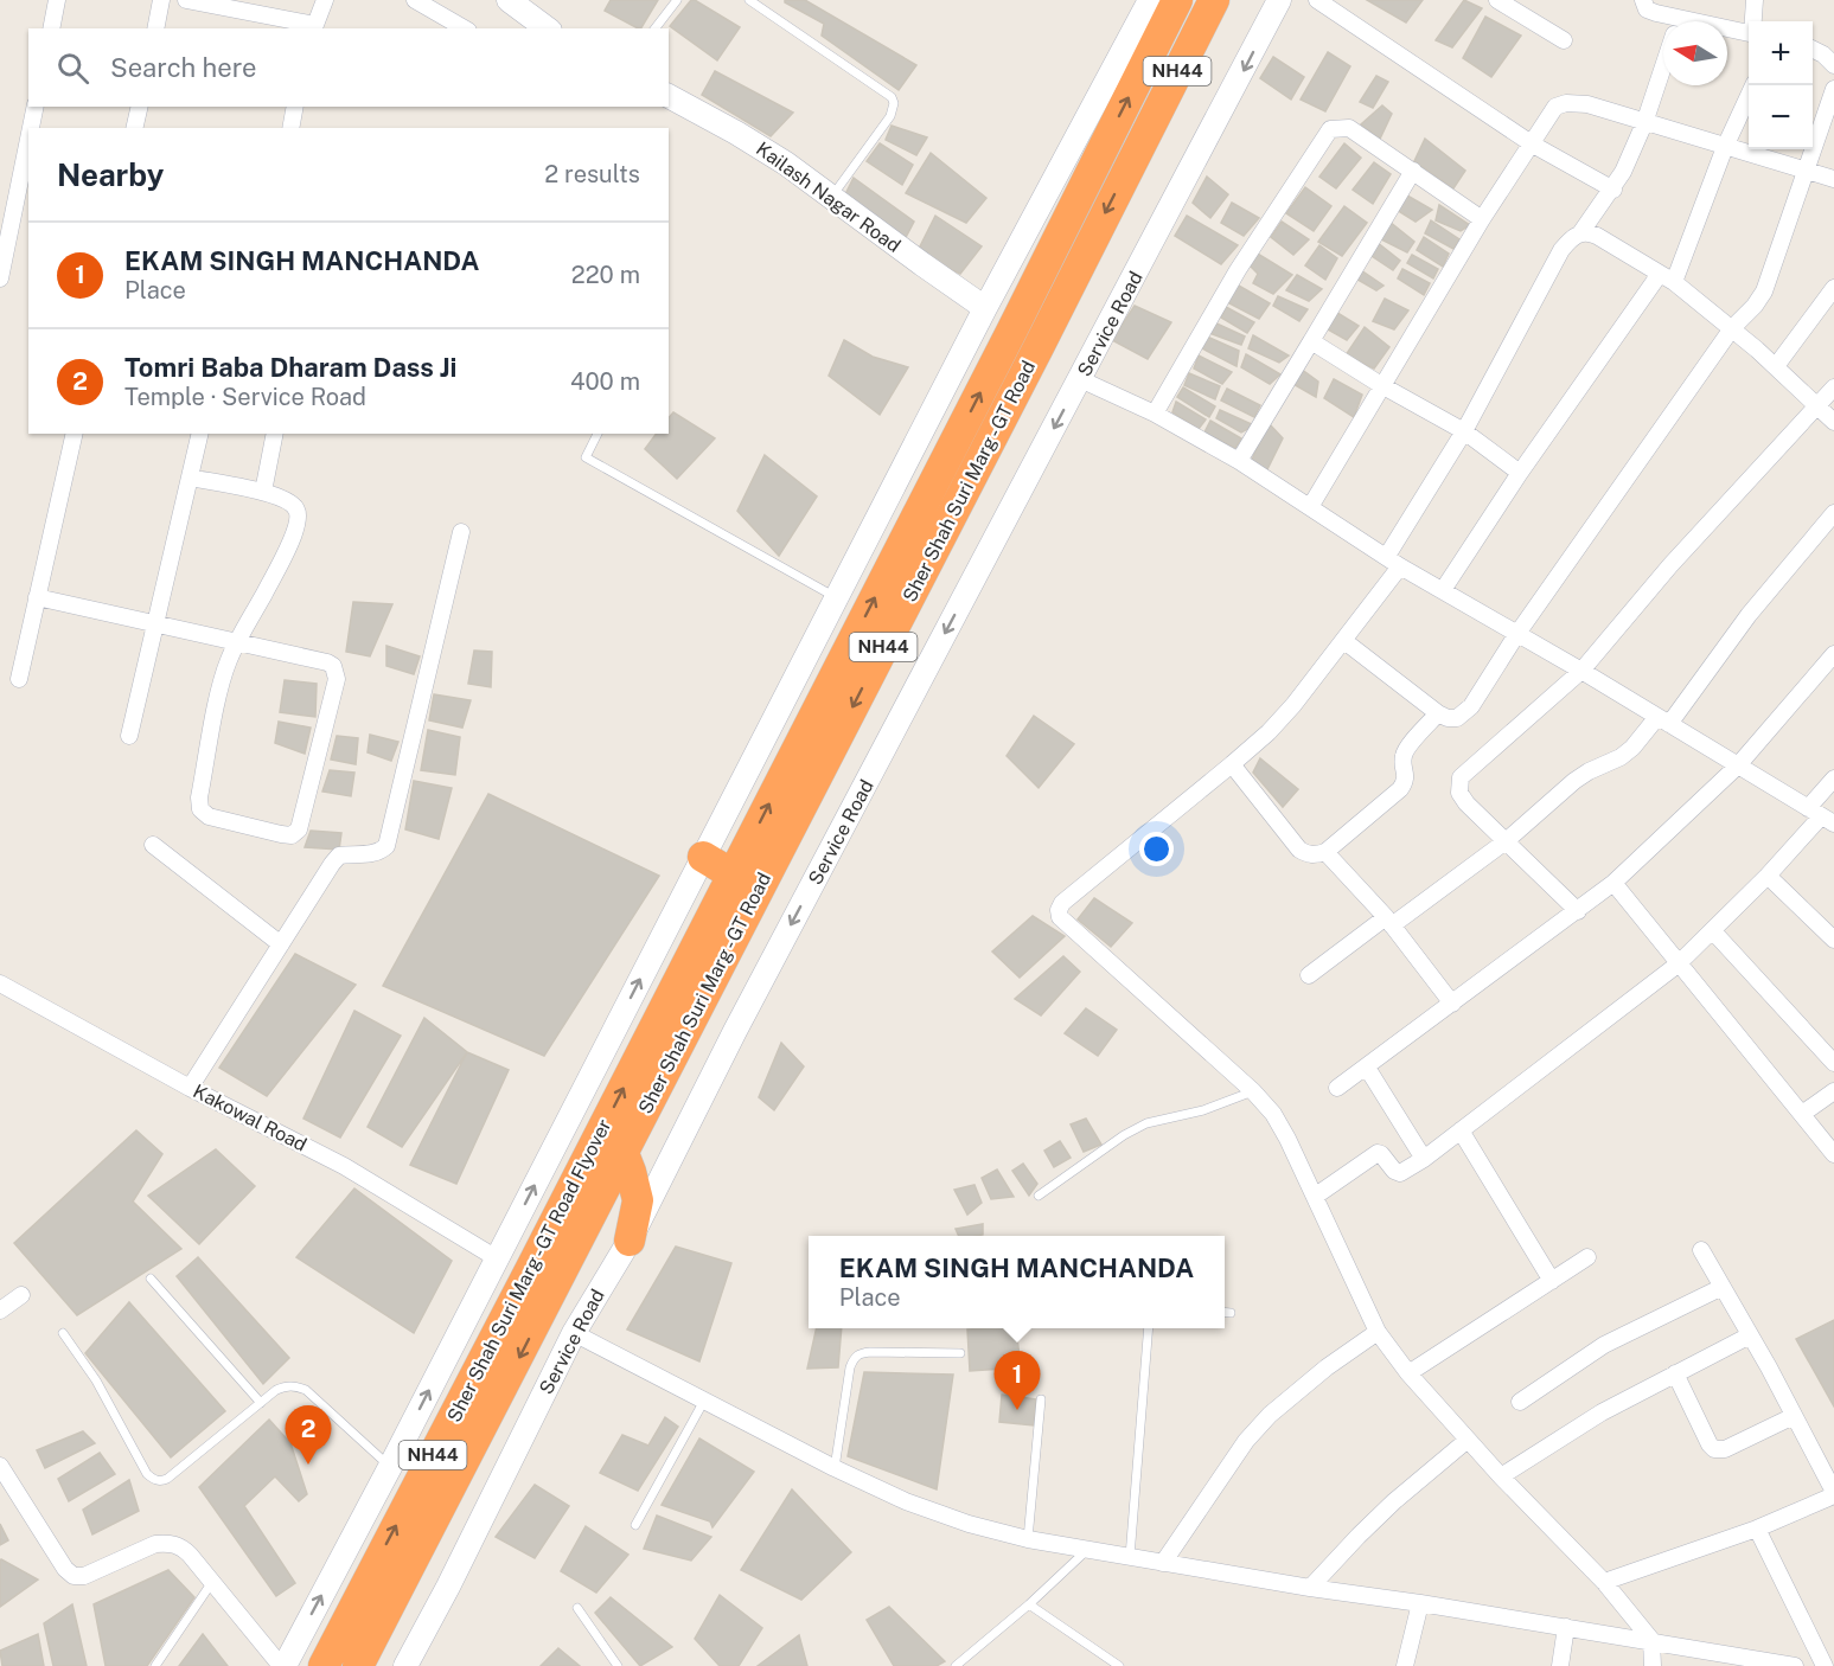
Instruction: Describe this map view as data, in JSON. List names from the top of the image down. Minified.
{"streets":{"highway":["NH44","Sher Shah Suri Marg - GT Road","Sher Shah Suri Marg - GT Road Flyover"],"street":["Kailash Nagar Road","Service Road","Kakowal Road"]},"crossings":[["Sher Shah Suri Marg - GT Road","Sher Shah Suri Marg - GT Road Flyover"]],"north":"left","page":{"map_buttons":["+","−"],"search":"Search here","heading":["Nearby","2 results"],"list":[{"mark":"1","name":"EKAM SINGH MANCHANDA","note":"Place","value":"220 m"},{"mark":"2","name":"Tomri Baba Dharam Dass Ji","note":"Temple · Service Road","value":"400 m"}],"popup":["EKAM SINGH MANCHANDA","Place"],"pins":["1","2"]}}
